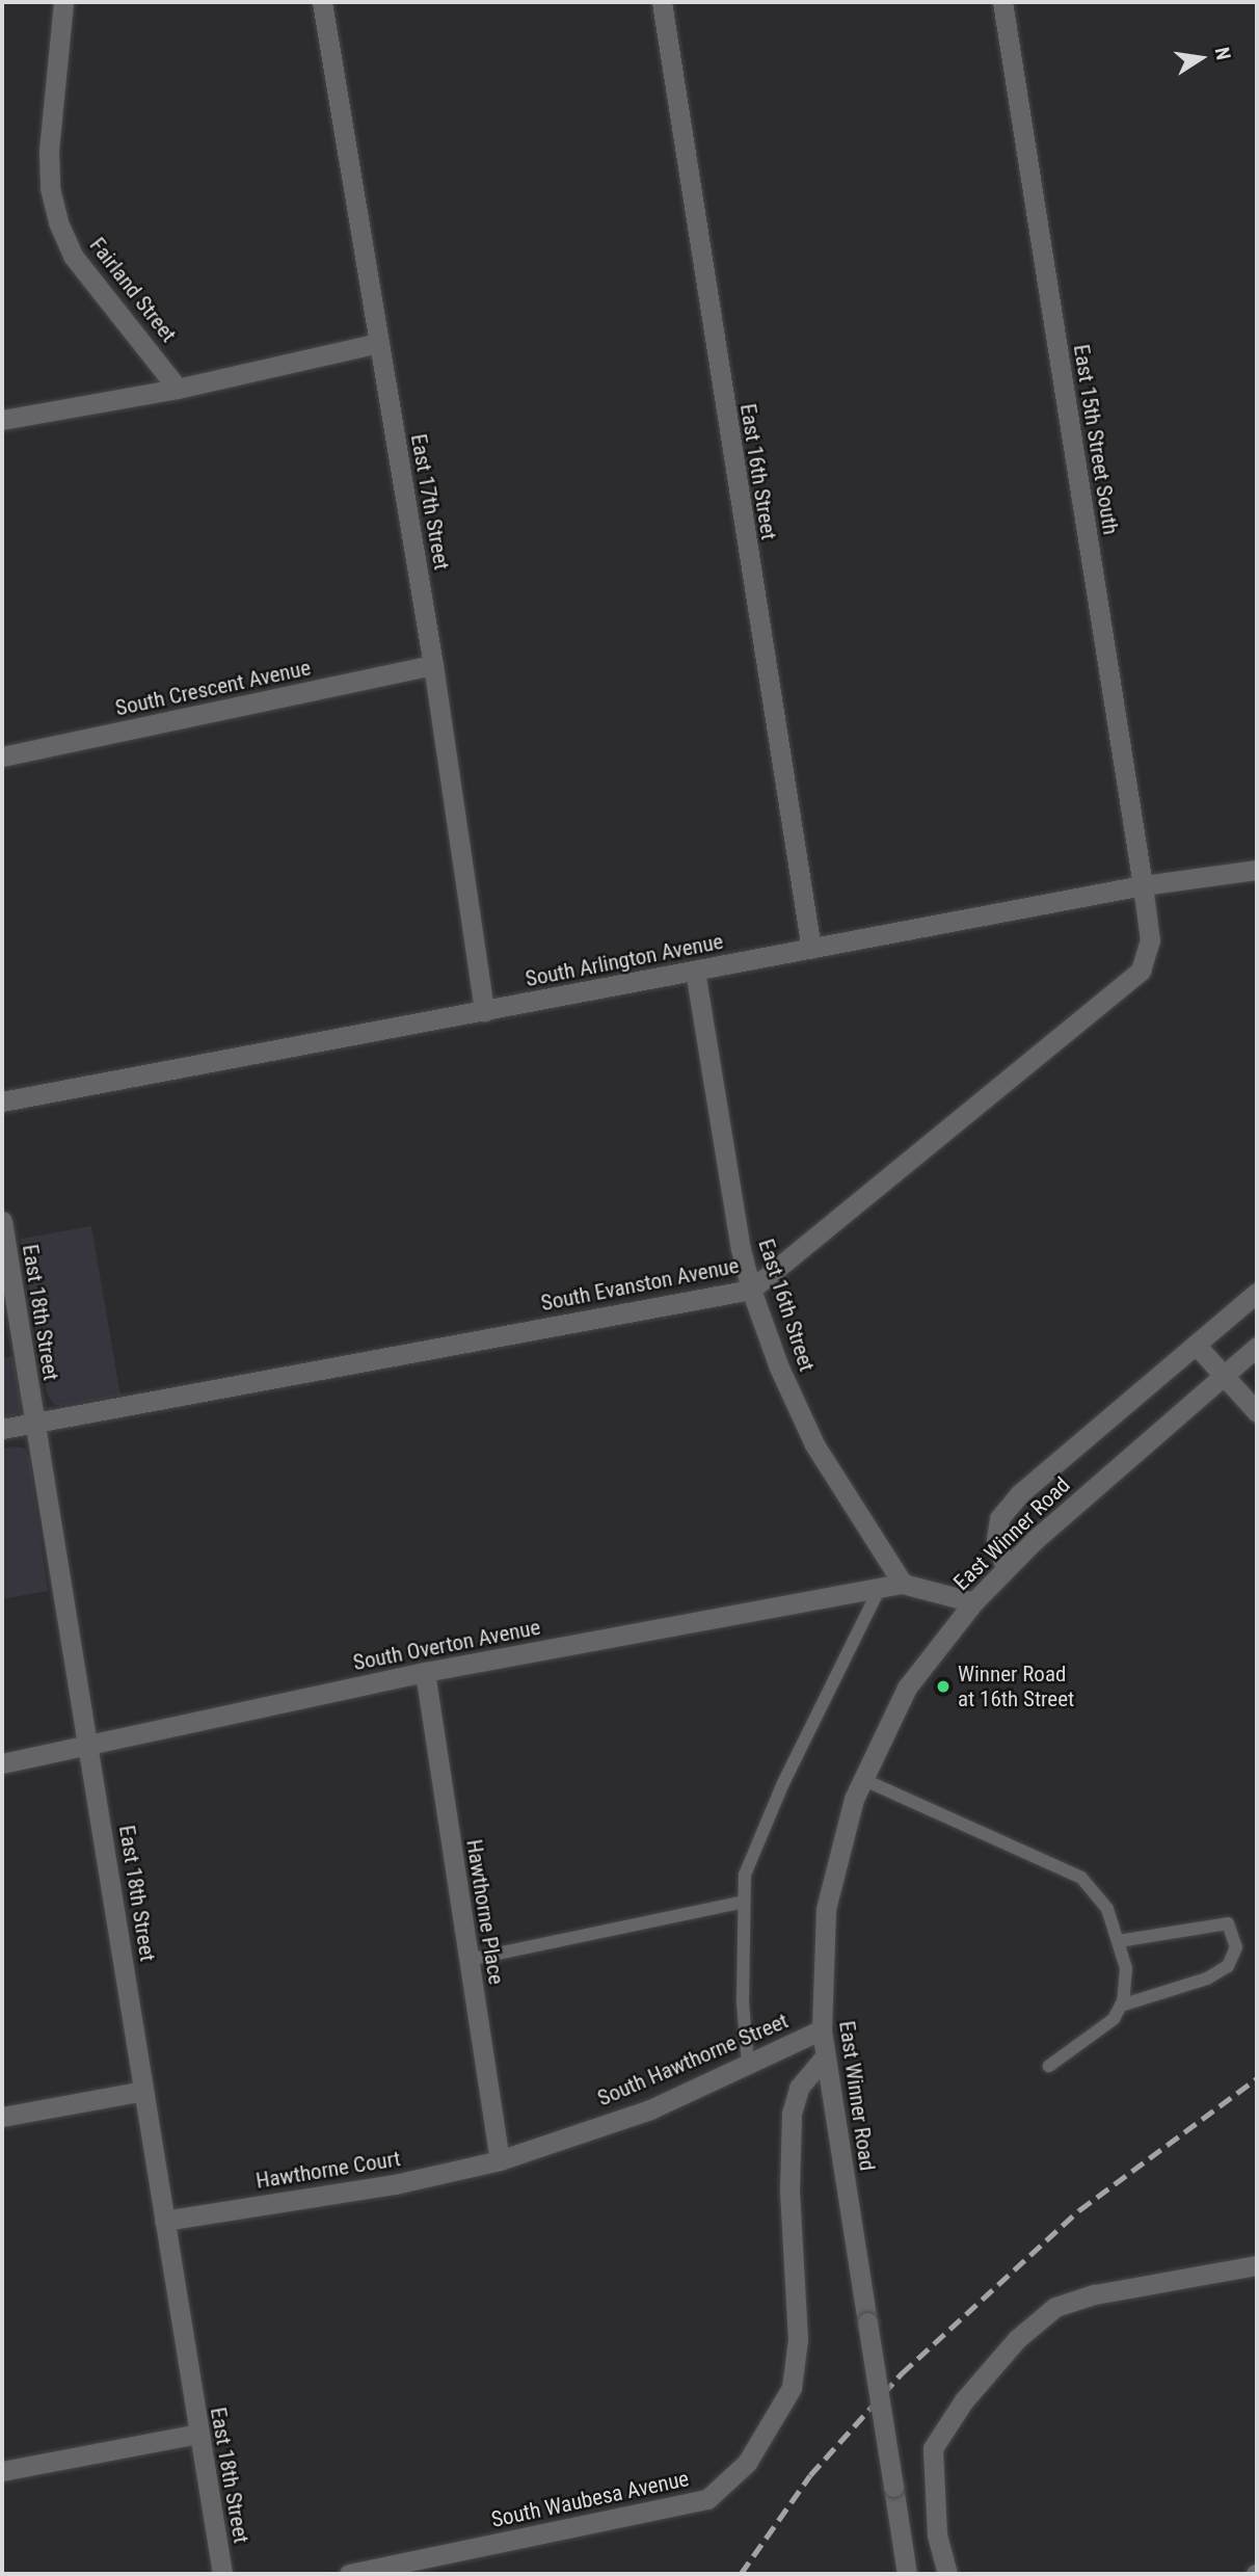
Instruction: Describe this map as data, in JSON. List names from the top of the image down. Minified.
{"streets":{"street":["Fairland Street","East 15th Street South","East 16th Street","East 17th Street","South Crescent Avenue","South Arlington Avenue","South Evanston Avenue","East 18th Street","East Winner Road","South Overton Avenue","Hawthorne Place","South Hawthorne Street","Hawthorne Court","South Waubesa Avenue"]},"crossings":[["East 15th Street South","South Arlington Avenue"],["East 15th Street South","South Evanston Avenue"],["East 16th Street","South Arlington Avenue"],["East 16th Street","South Evanston Avenue"],["East 16th Street","South Overton Avenue"],["East 17th Street","South Crescent Avenue"],["East 17th Street","South Arlington Avenue"],["South Arlington Avenue","South Evanston Avenue"],["South Evanston Avenue","East 18th Street"],["East 18th Street","South Overton Avenue"],["East 18th Street","Hawthorne Court"],["East Winner Road","South Hawthorne Street"],["East Winner Road","South Waubesa Avenue"],["South Overton Avenue","Hawthorne Place"],["Hawthorne Place","South Hawthorne Street"],["Hawthorne Place","Hawthorne Court"],["South Hawthorne Street","Hawthorne Court"]],"places":["Winner Road at 16th Street"],"north":"right"}
